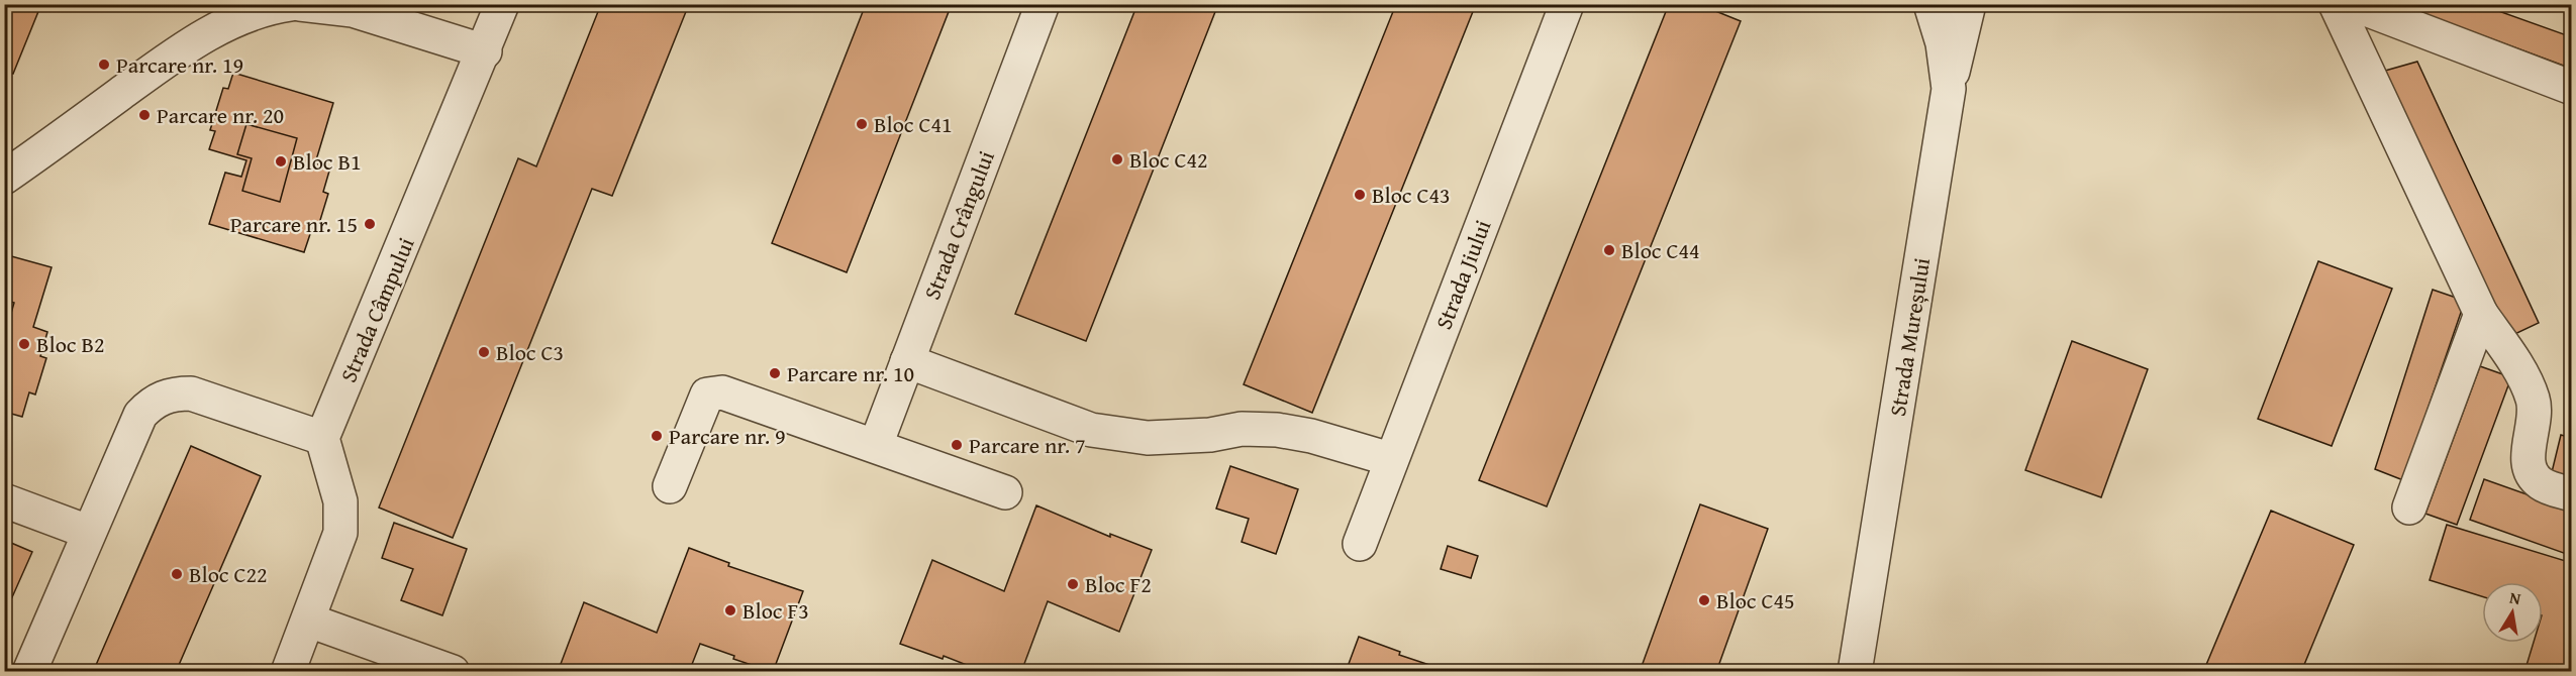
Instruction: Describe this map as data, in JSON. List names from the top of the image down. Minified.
{"streets":{"street":["Strada Crângului","Strada Jiului","Strada Câmpului","Strada Mureșului"]},"places":["Parcare nr. 19","Parcare nr. 20","Bloc C41","Bloc C42","Bloc B1","Bloc C43","Parcare nr. 15","Bloc C44","Bloc B2","Bloc C3","Parcare nr. 10","Parcare nr. 9","Parcare nr. 7","Bloc C22","Bloc F2","Bloc C45","Bloc F3"],"north":"top"}
